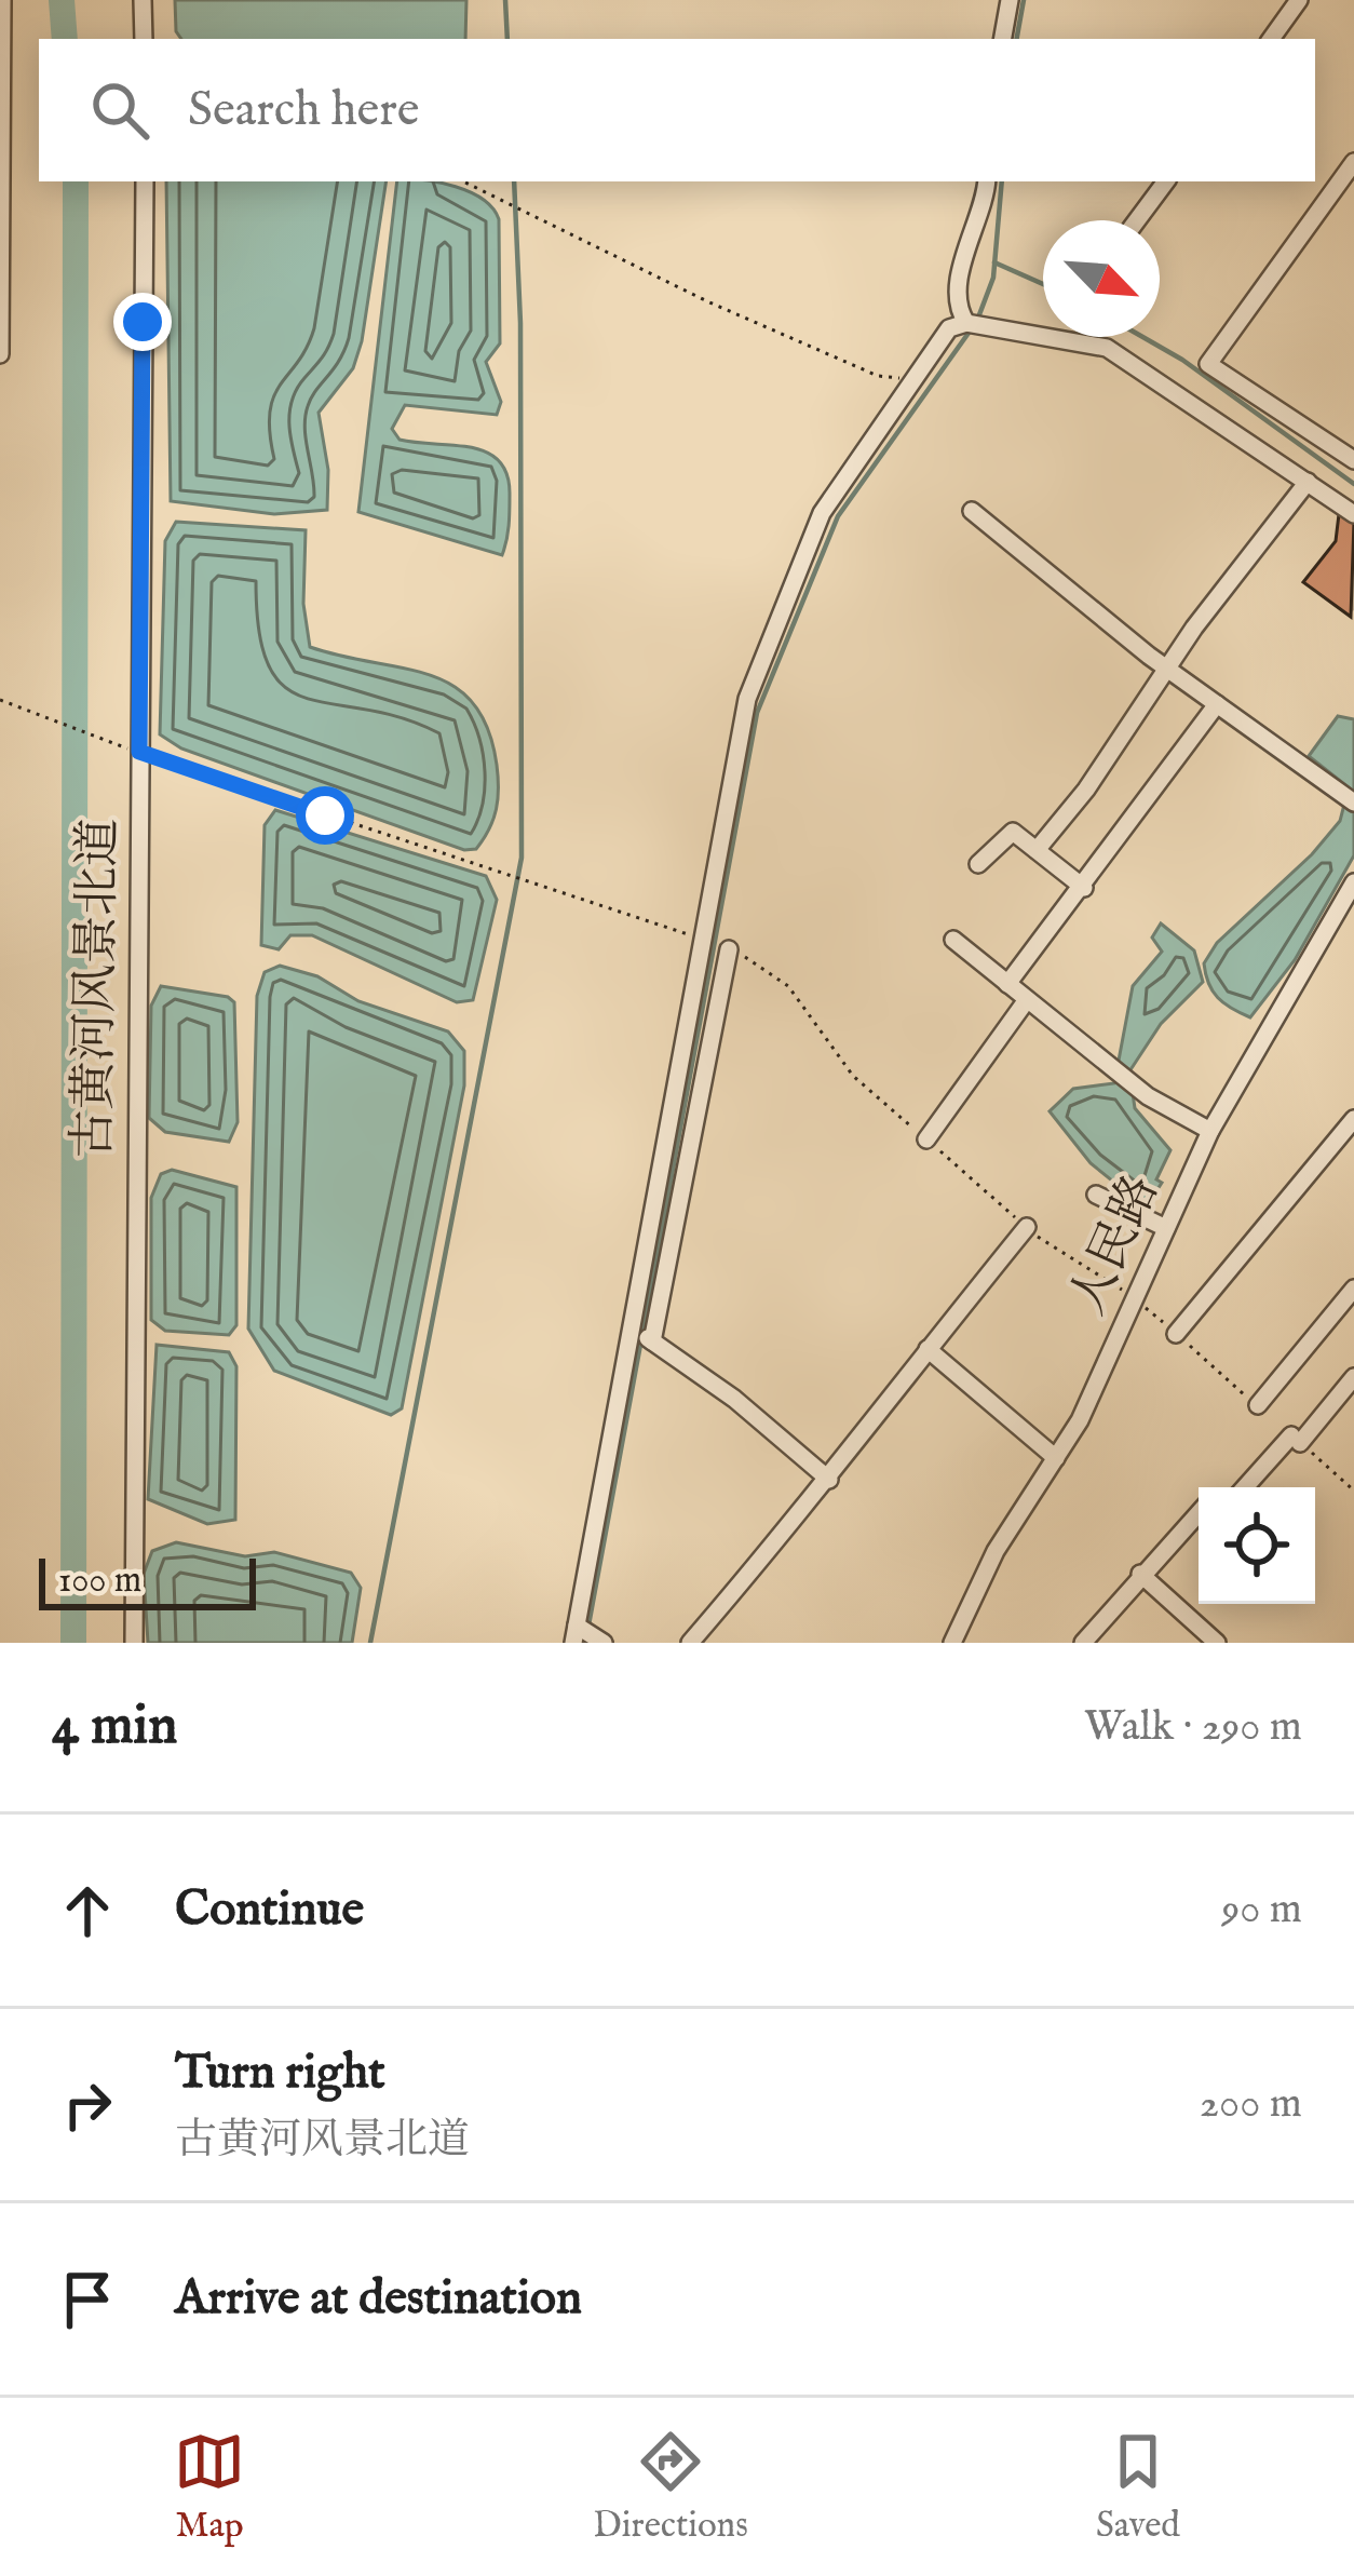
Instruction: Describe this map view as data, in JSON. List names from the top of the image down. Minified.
{"streets":{"street":["古黄河风景北道","人民路"]},"scale_bar":"100 m","north":"bottom right","page":{"search":"Search here","scale":"100 m","heading":["4 min","Walk · 290 m"],"list":[["Continue","90 m"],["Turn right","古黄河风景北道","200 m"],"Arrive at destination"],"nav":["Map","Directions","Saved"]}}
